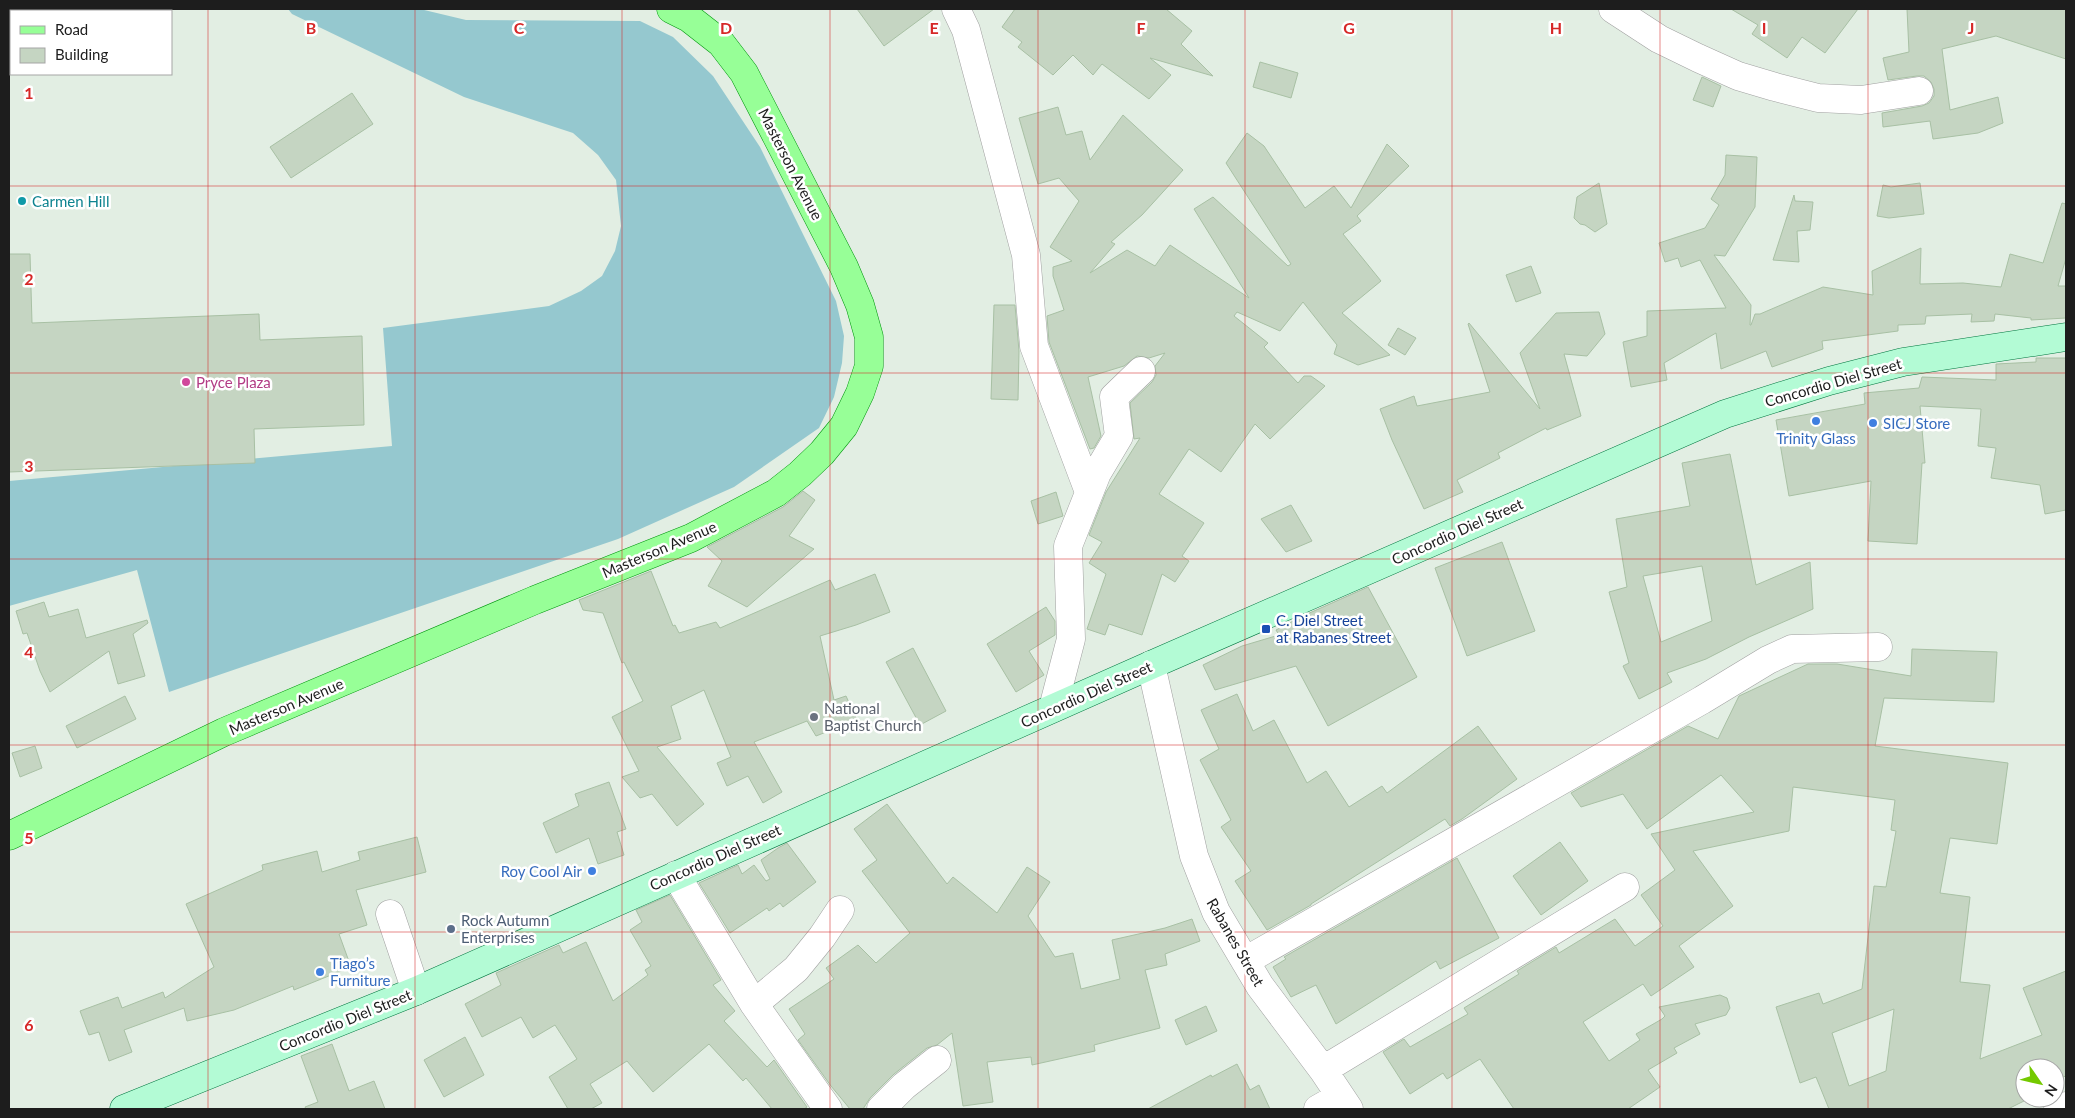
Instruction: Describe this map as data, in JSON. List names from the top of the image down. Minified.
{"streets":{"main road":["Masterson Avenue","Concordio Diel Street"],"street":["Rabanes Street"]},"crossings":[["Concordio Diel Street","Rabanes Street"]],"places":{"other":["Carmen Hill","Pryce Plaza","Trinity Glass","SICJ Store","National Baptist Church","Roy Cool Air","Rock Autumn Enterprises","Tiago’s Furniture"],"transit":["C. Diel Street at Rabanes Street"]},"legend":["Road","Building"],"north":"bottom right","grid":{"columns":["B","C","D","E","F","G","H","I","J"],"rows":["1","2","3","4","5","6"]}}
